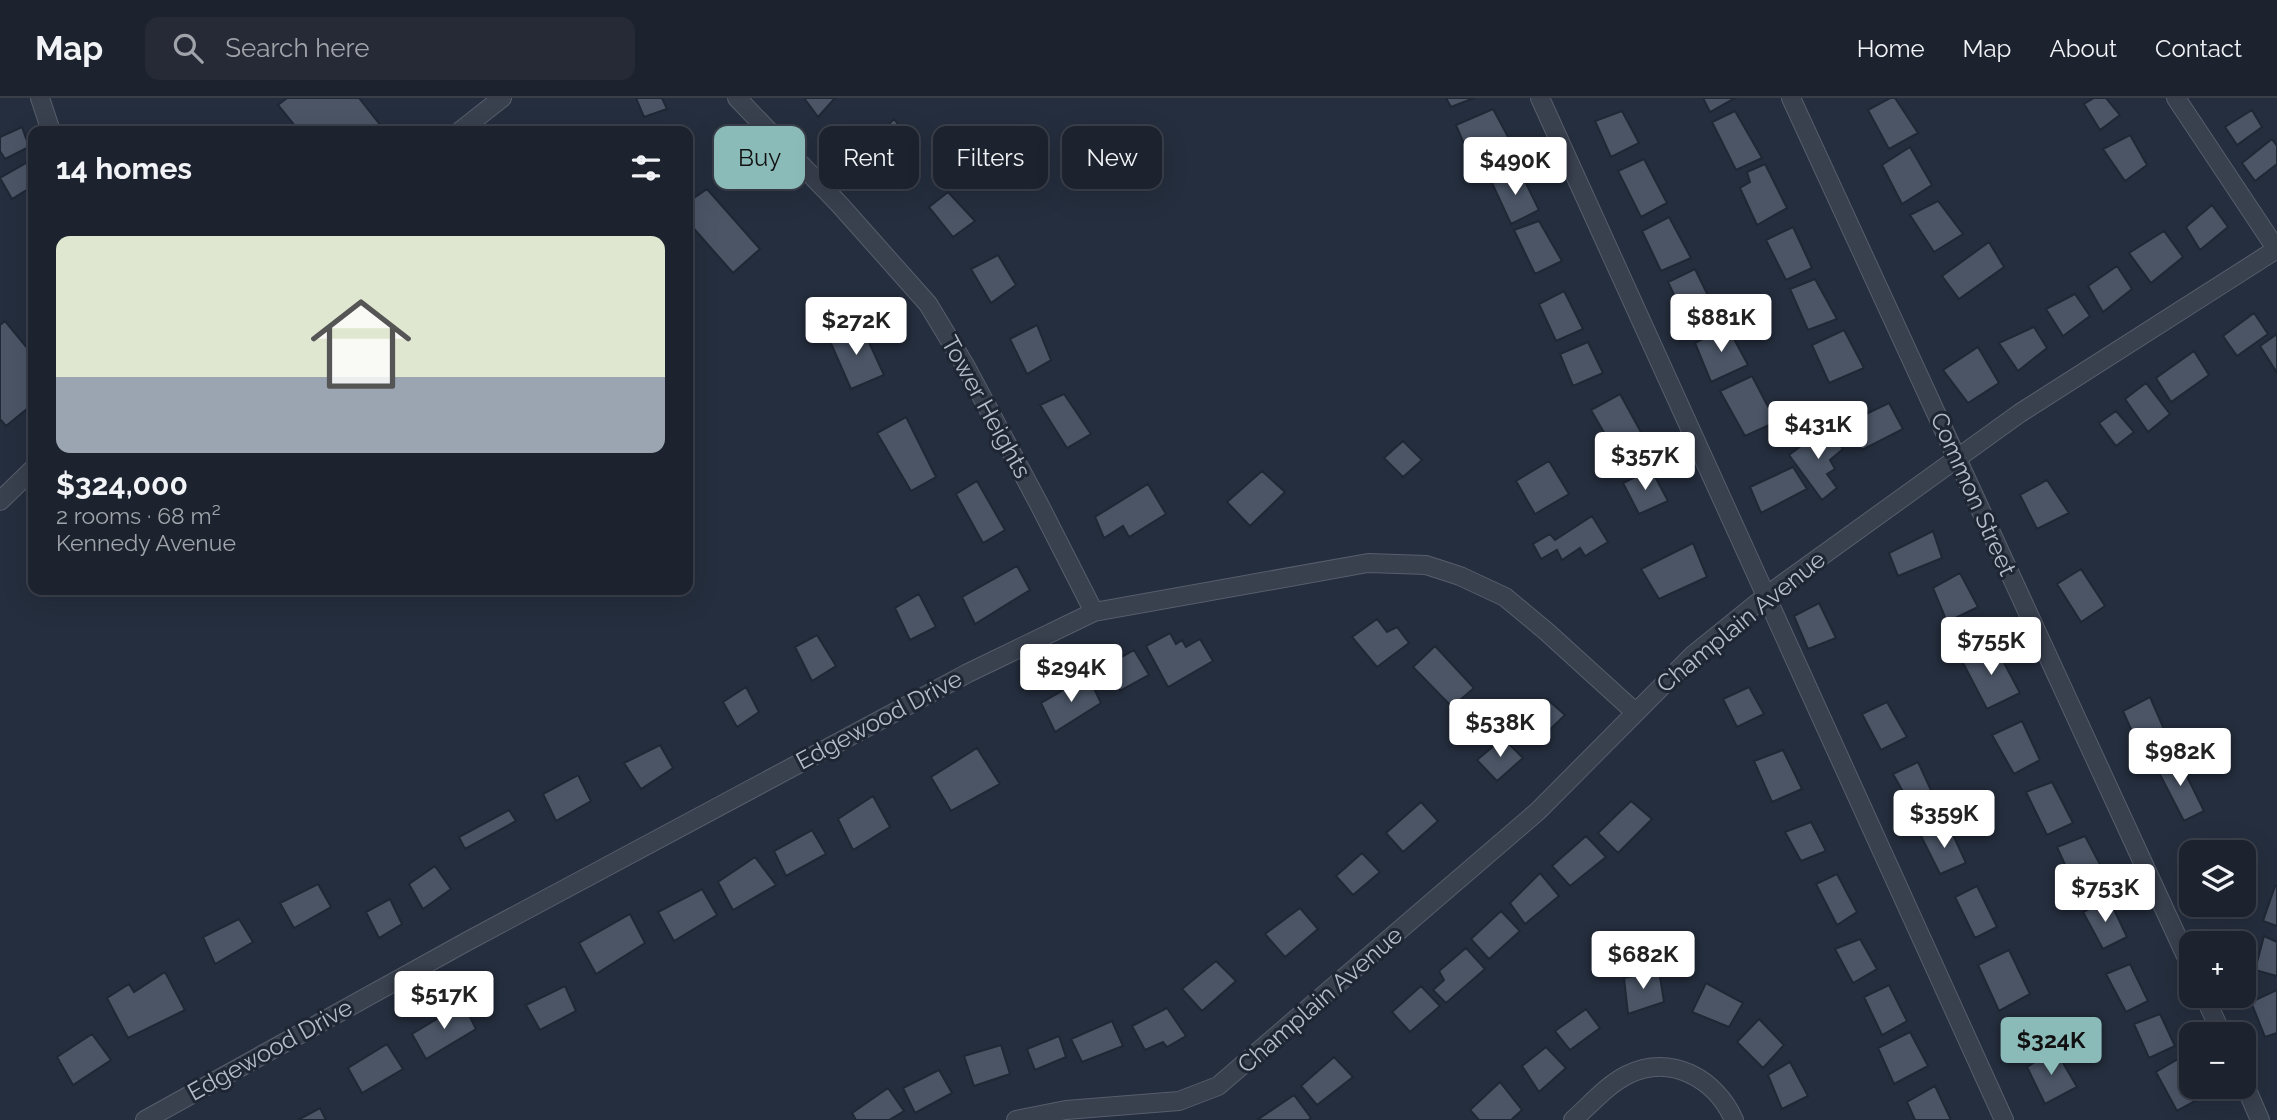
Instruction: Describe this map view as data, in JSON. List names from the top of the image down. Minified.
{"streets":{"street":["Tower Heights","Common Street","Champlain Avenue","Edgewood Drive"]},"crossings":[["Tower Heights","Edgewood Drive"],["Common Street","Champlain Avenue"],["Champlain Avenue","Edgewood Drive"]],"page":{"header":"Map","search":"Search here","nav":["Home","Map","About","Contact"],"chip":["Buy","Rent","Filters","New"],"heading":"14 homes","price":["$490K","$881K","$272K","$431K","$357K","$755K","$294K","$538K","$982K","$359K","$753K","$682K","$517K","$324K"],"list":[{"name":"$324,000","note":"2 rooms · 68 m² · Kennedy Avenue"}],"map_buttons":["+","−"]}}
